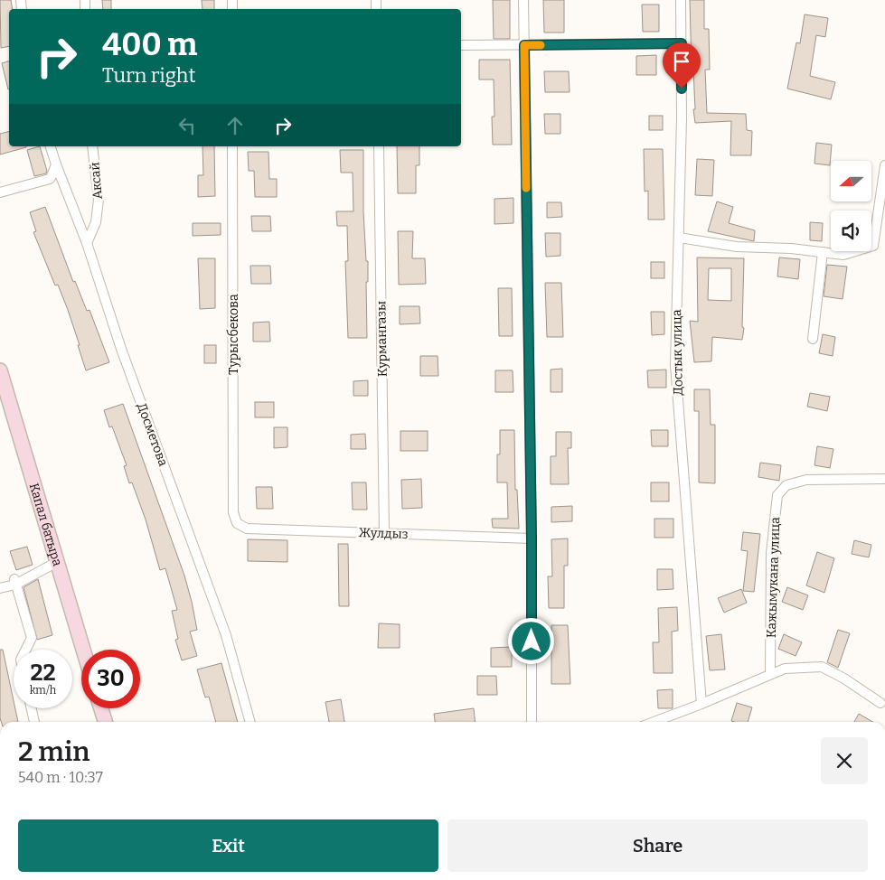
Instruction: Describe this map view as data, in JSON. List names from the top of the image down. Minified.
{"streets":{"main road":["Капал батыра"],"street":["Аксай","Турысбекова","Курмангазы","Достык улица","Досметова","Жулдыз","Кажымукана улица"]},"crossings":[["Аксай","Досметова"],["Турысбекова","Жулдыз"],["Курмангазы","Жулдыз"]],"north":"left","page":{"turn":["400 m","Turn right"],"speed":"22 km/h","limit":"30","heading":["2 min","540 m · 10:37"],"buttons":["Exit","Share"]}}
